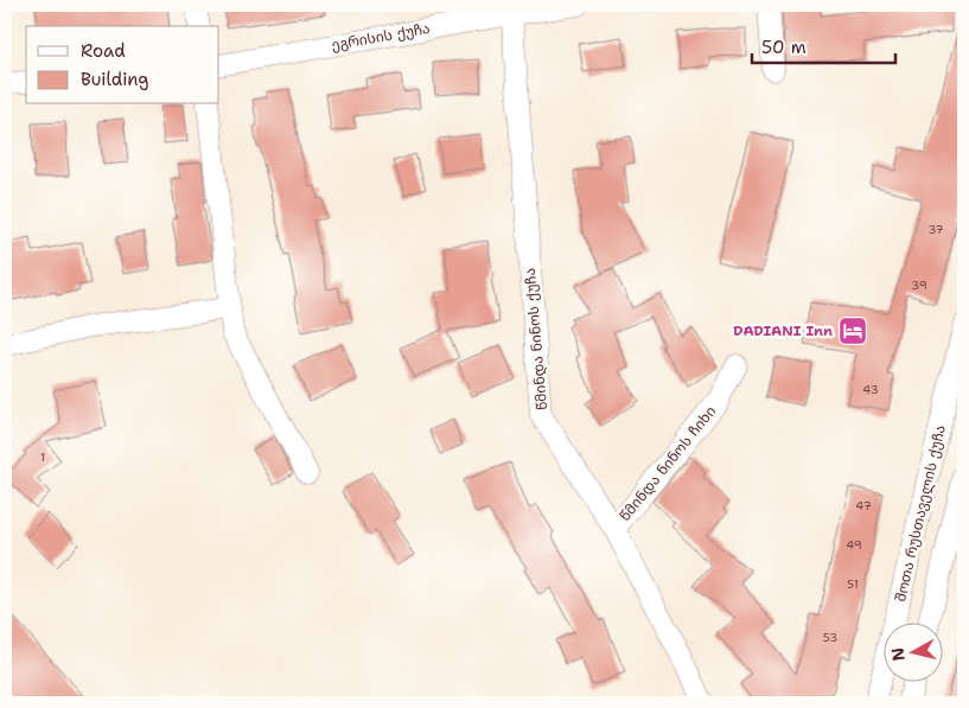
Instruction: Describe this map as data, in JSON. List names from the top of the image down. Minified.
{"streets":{"street":["ეგრისის ქუჩა","წმინდა ნინოს ქუჩა","წმინდა ნინოს ჩიხი","შოთა რუსთაველის ქუჩა"]},"crossings":[["ეგრისის ქუჩა","წმინდა ნინოს ქუჩა"],["წმინდა ნინოს ქუჩა","წმინდა ნინოს ჩიხი"]],"places":{"hotel":["DADIANI Inn"]},"house_numbers":["37","39","43","1","47","49","51","53"],"legend":["Road","Building"],"scale_bar":"50 m","north":"left"}
